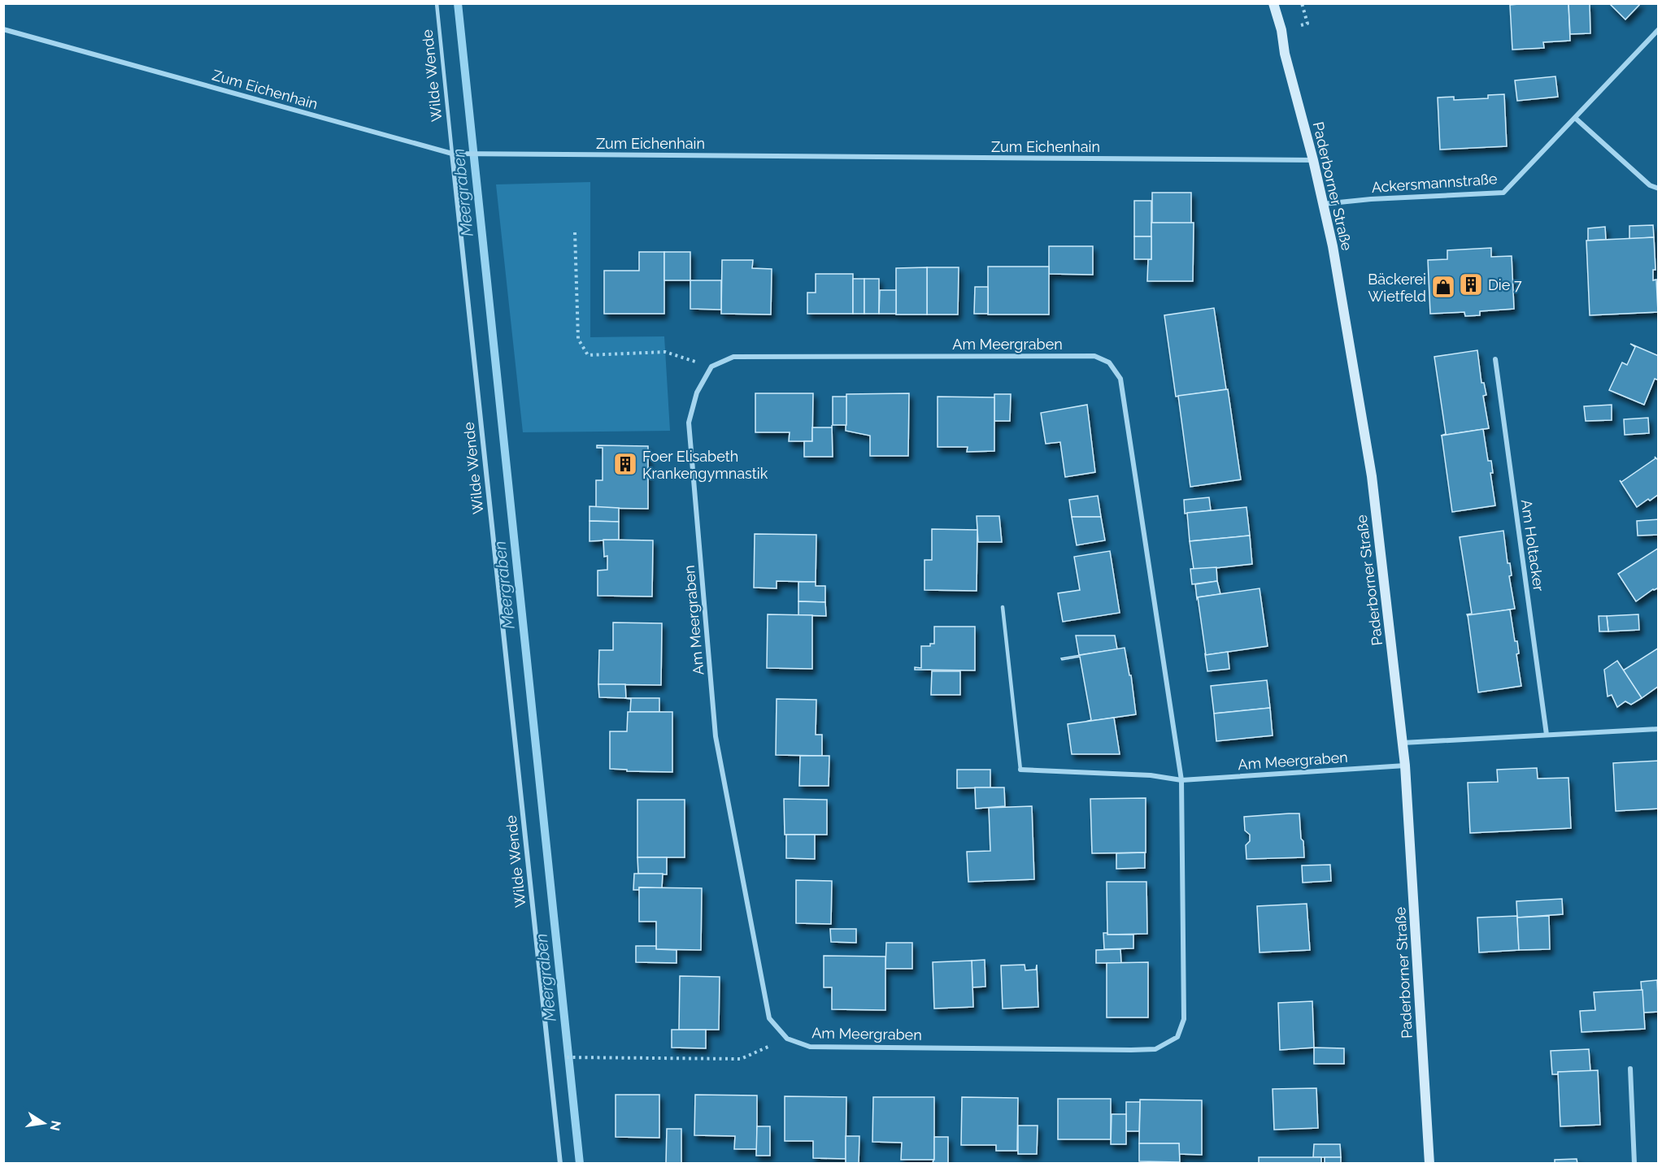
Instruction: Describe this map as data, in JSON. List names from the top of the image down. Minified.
{"streets":{"main road":["Paderborner Straße"],"street":["Wilde Wende","Zum Eichenhain","Ackersmannstraße","Am Meergraben","Am Holtacker"]},"crossings":[["Wilde Wende","Zum Eichenhain"],["Zum Eichenhain","Paderborner Straße"],["Ackersmannstraße","Paderborner Straße"],["Paderborner Straße","Am Meergraben"]],"water":["Meergraben"],"places":{"building":["Die 7","Foer Elisabeth Krankengymnastik"],"shop":["Bäckerei Wietfeld"]},"north":"right"}
